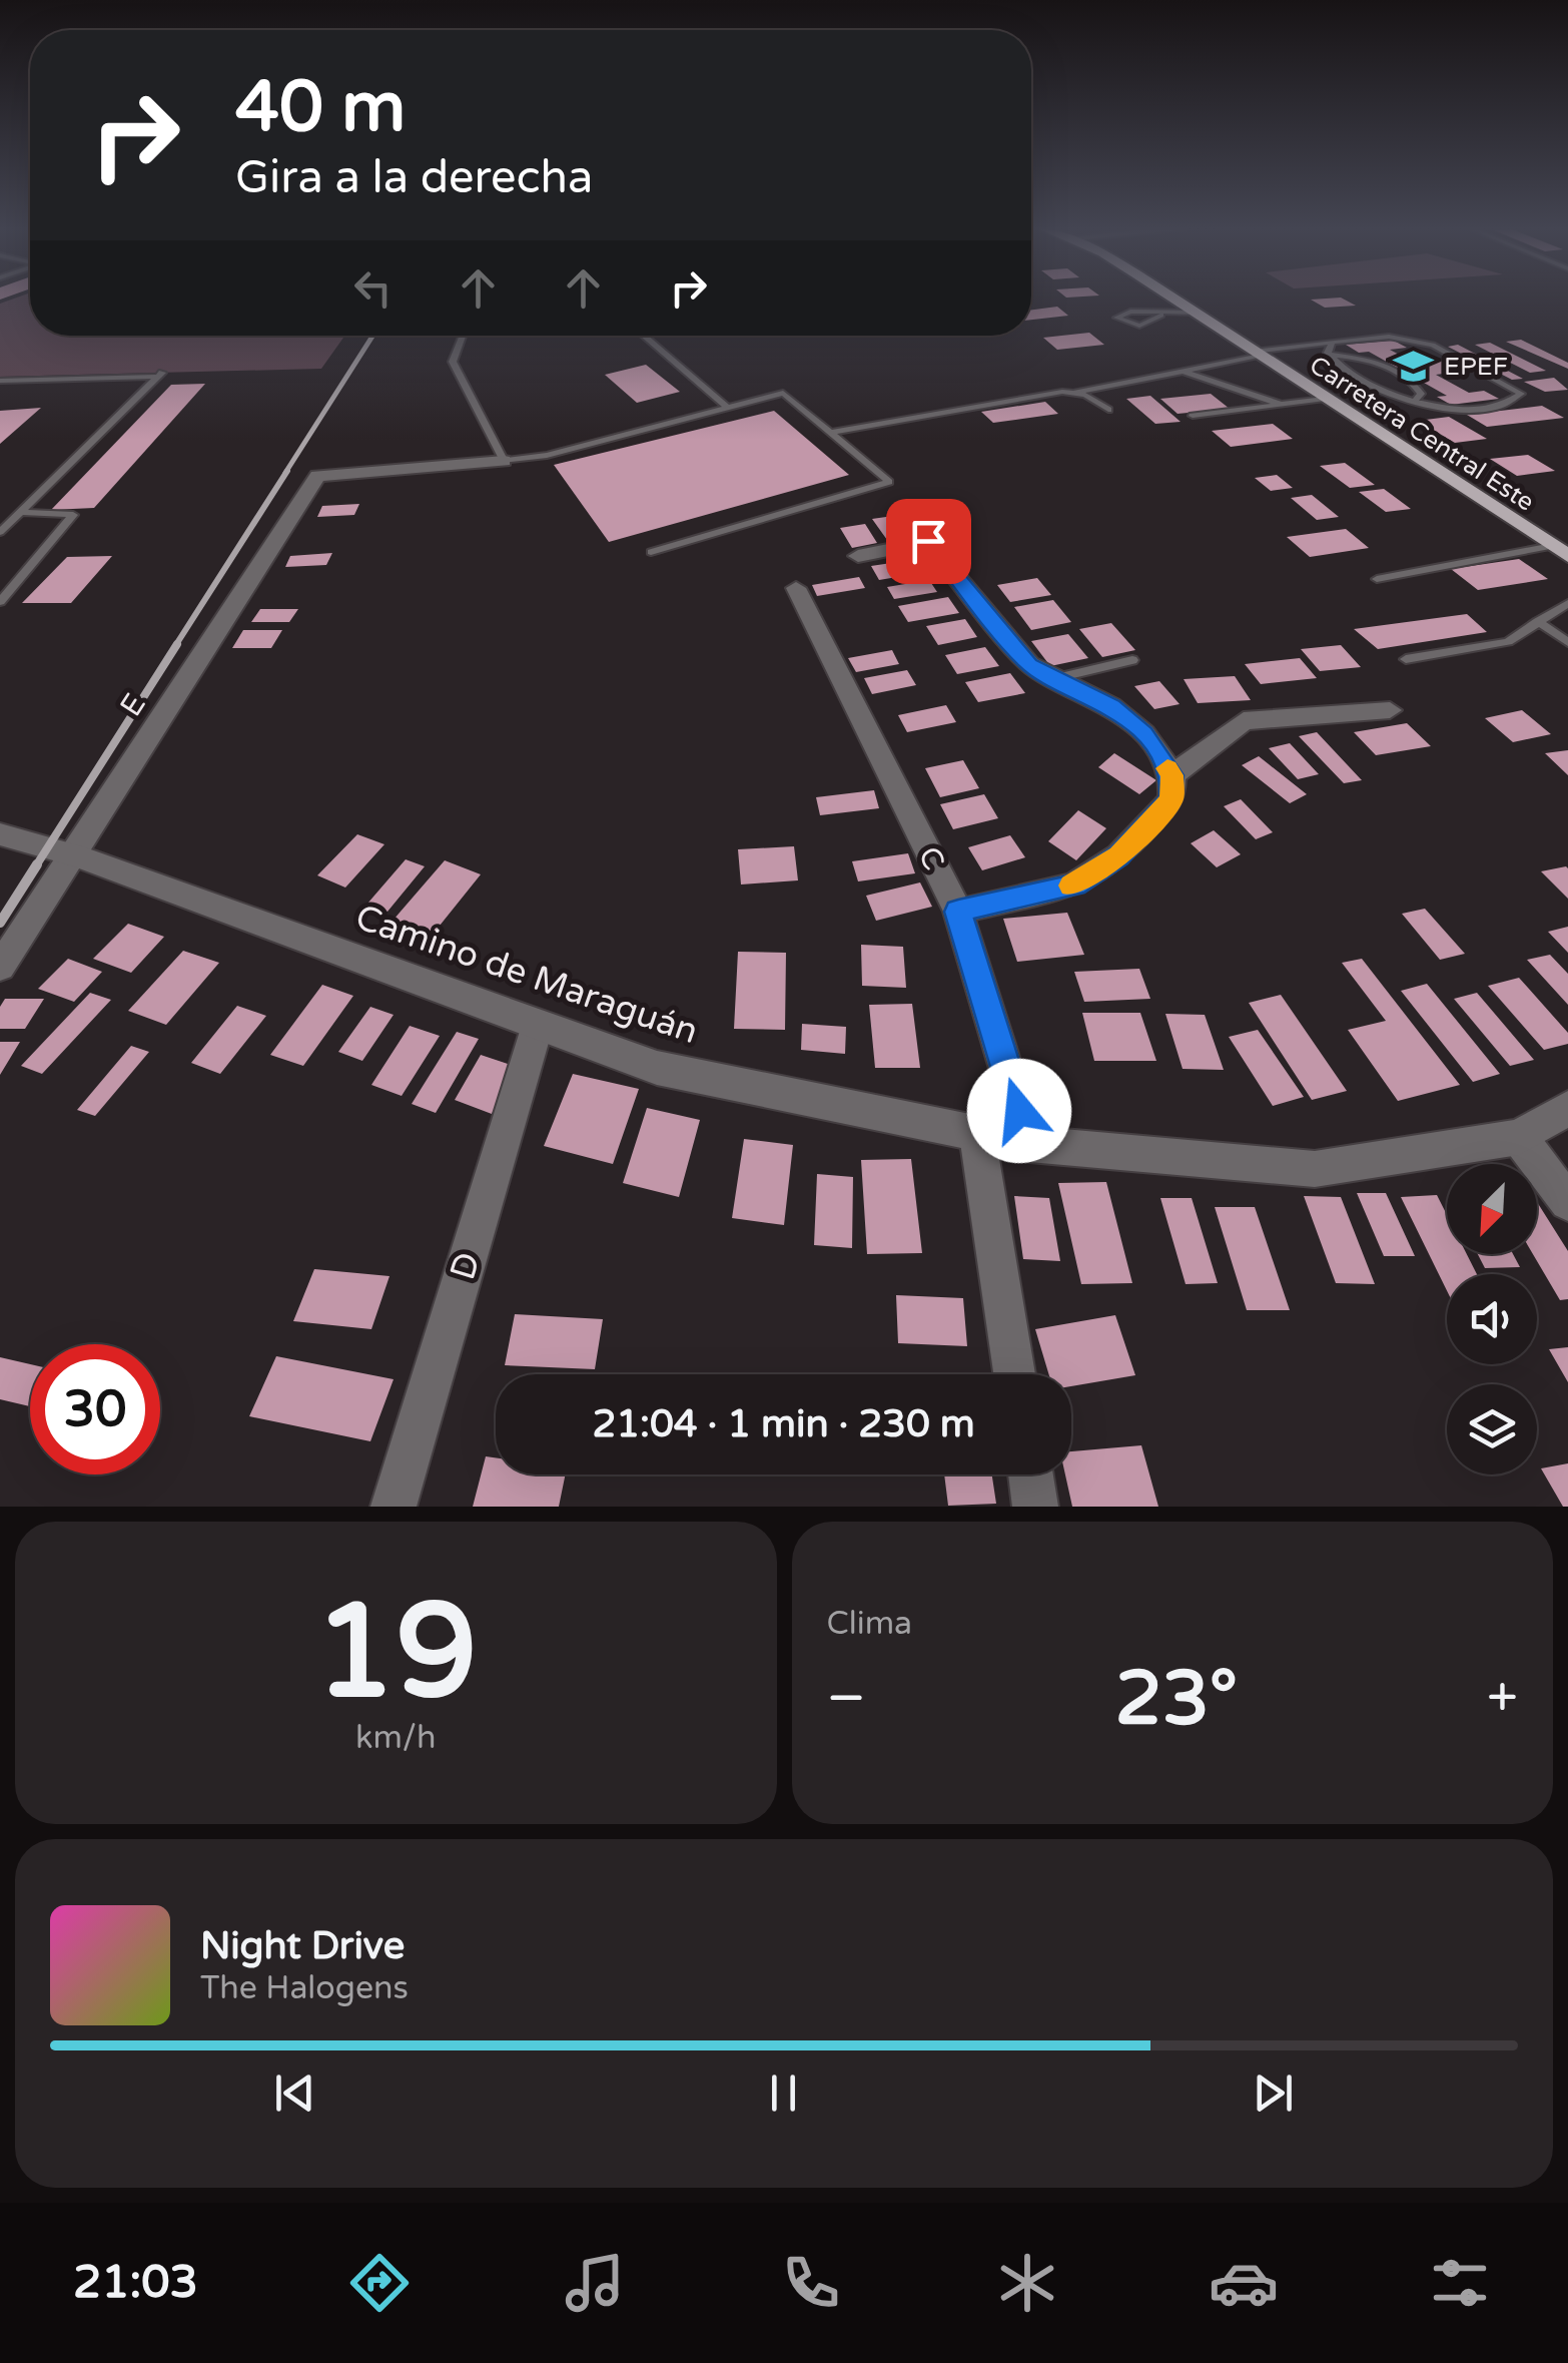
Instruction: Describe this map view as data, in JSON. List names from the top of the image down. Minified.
{"streets":{"main road":["Carretera Central Este"],"street":["E","C","Camino de Maraguán","D"]},"crossings":[["E","Camino de Maraguán"],["C","Camino de Maraguán"],["Camino de Maraguán","D"]],"places":{"school or university":["EPEF"]},"north":"bottom left","page":{"turn":["40 m","Gira a la derecha"],"limit":"30","trip":"21:04 · 1 min · 230 m","tile":[["19","km/h"],"Clima"],"heat":["−","23°","+"],"song":["Night Drive","The Halogens"],"tabs":"21:03"}}
